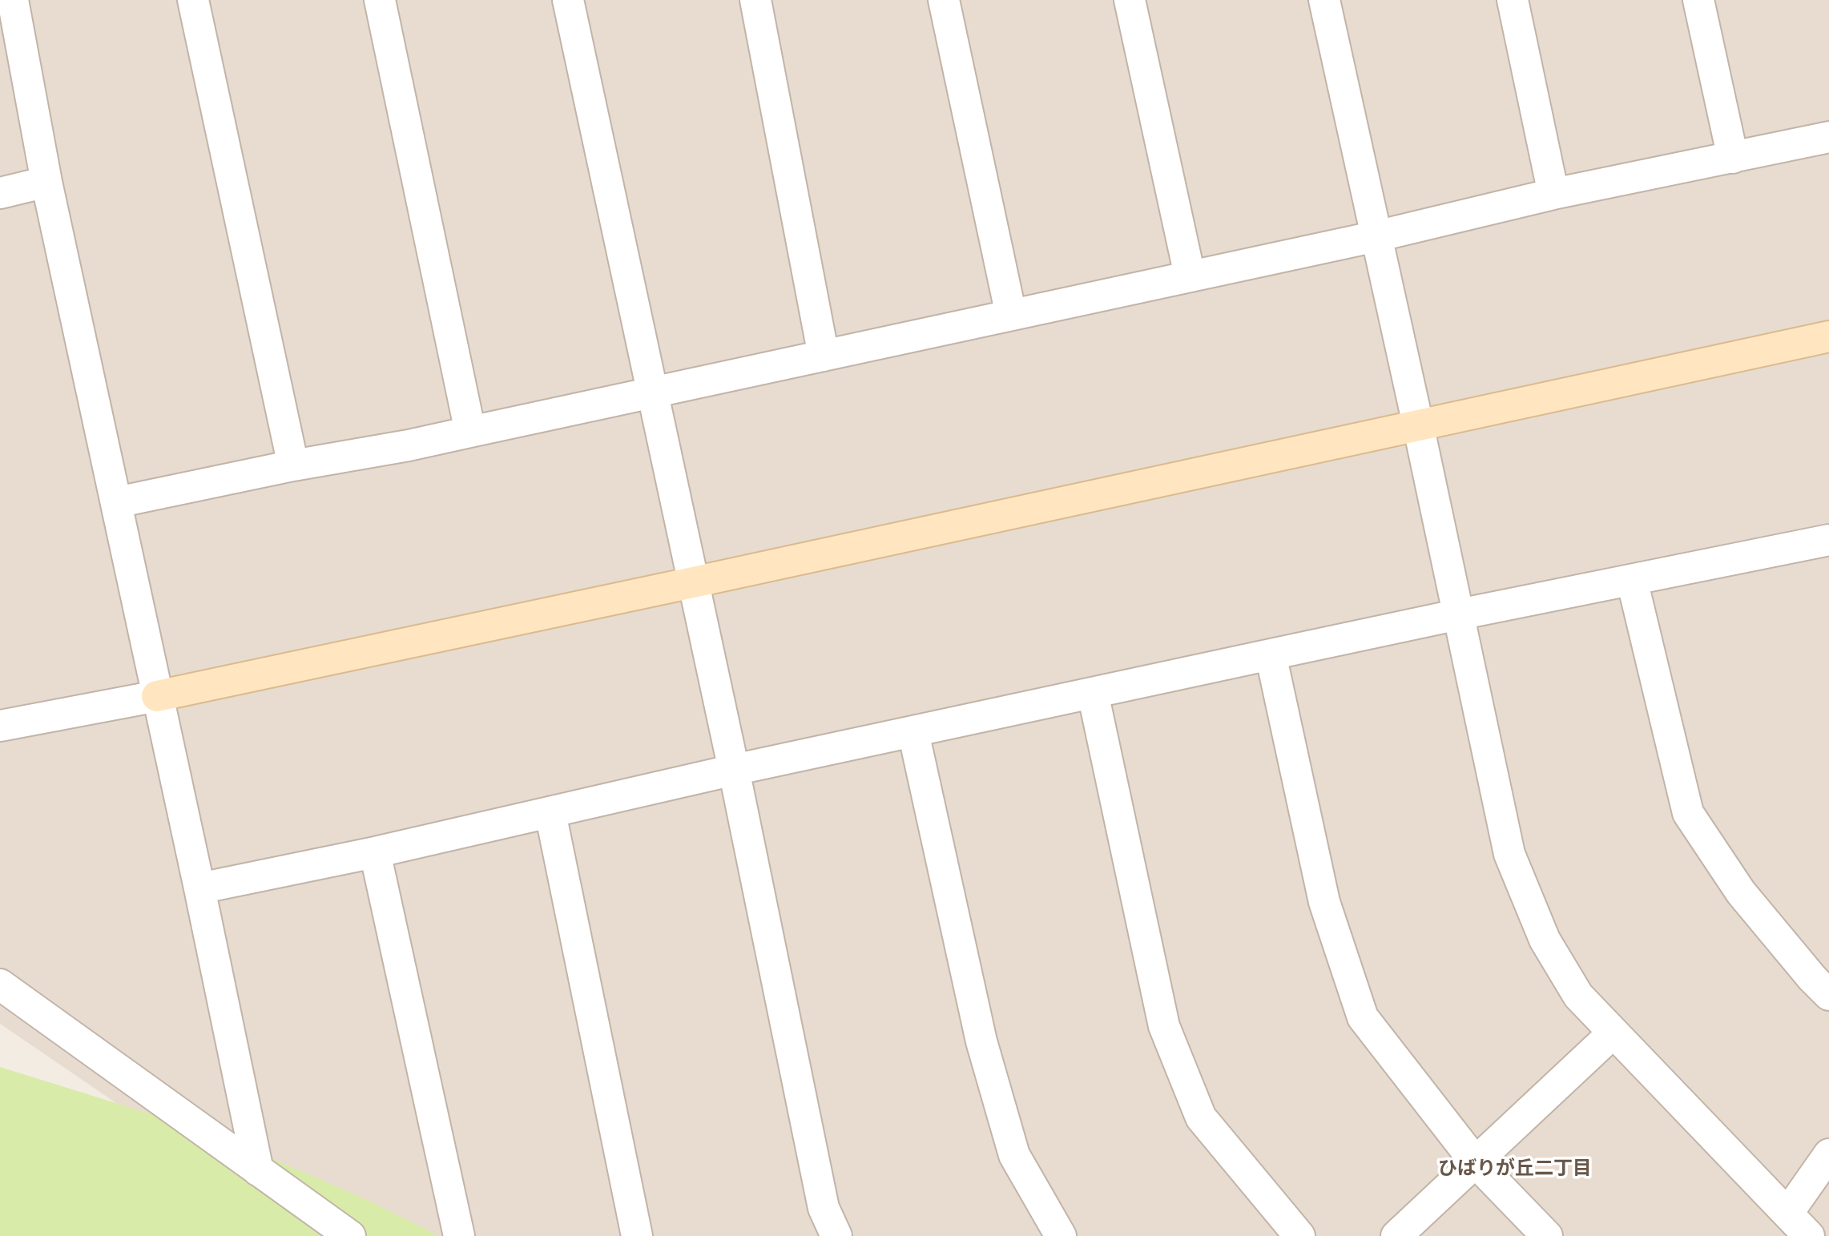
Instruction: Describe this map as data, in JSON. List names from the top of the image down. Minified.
{"districts":["ひばりが丘二丁目"]}
